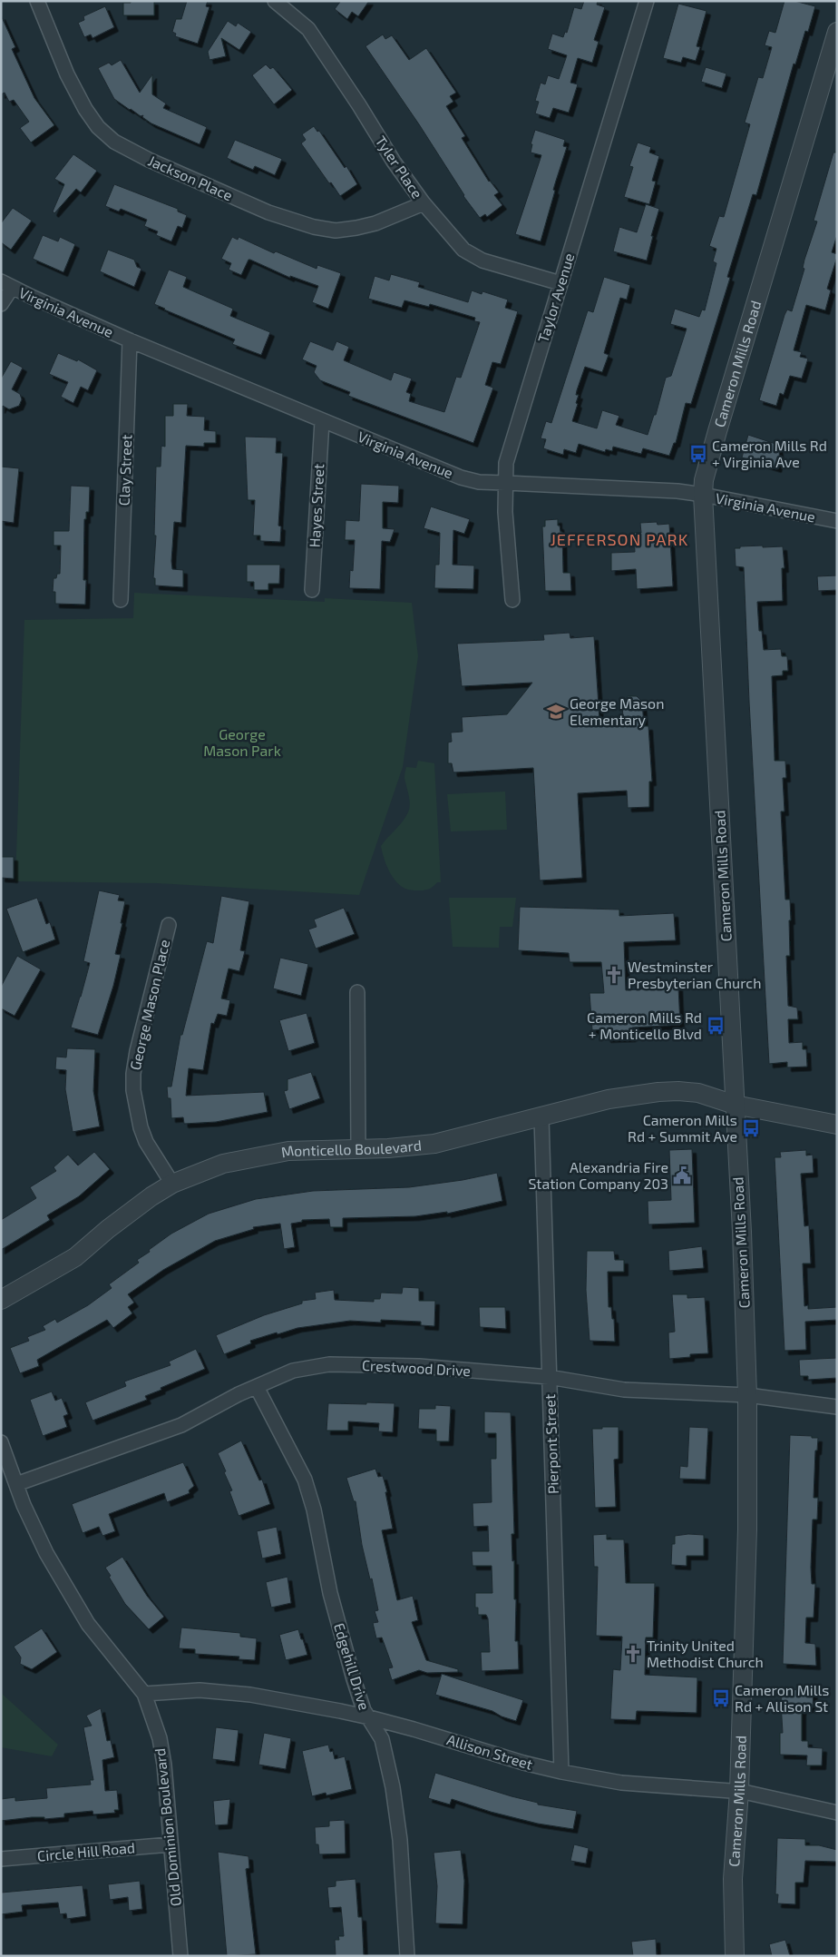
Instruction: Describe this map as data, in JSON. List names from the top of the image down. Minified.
{"streets":{"street":["Tyler Place","Jackson Place","Taylor Avenue","Virginia Avenue","Cameron Mills Road","Clay Street","Hayes Street","George Mason Place","Monticello Boulevard","Crestwood Drive","Pierpont Street","Edgehill Drive","Allison Street","Old Dominion Boulevard","Circle Hill Road"]},"crossings":[["Tyler Place","Jackson Place"],["Tyler Place","Taylor Avenue"],["Taylor Avenue","Virginia Avenue"],["Virginia Avenue","Cameron Mills Road"],["Virginia Avenue","Clay Street"],["Virginia Avenue","Hayes Street"],["Cameron Mills Road","Monticello Boulevard"],["Cameron Mills Road","Crestwood Drive"],["Cameron Mills Road","Allison Street"],["George Mason Place","Monticello Boulevard"],["Monticello Boulevard","Pierpont Street"],["Crestwood Drive","Pierpont Street"],["Crestwood Drive","Edgehill Drive"],["Crestwood Drive","Old Dominion Boulevard"],["Pierpont Street","Allison Street"],["Edgehill Drive","Allison Street"],["Allison Street","Old Dominion Boulevard"],["Old Dominion Boulevard","Circle Hill Road"]],"districts":["JEFFERSON PARK"],"parks":["George Mason Park"],"places":{"bus stop":["Cameron Mills Rd + Virginia Ave","Cameron Mills Rd + Monticello Blvd","Cameron Mills Rd + Summit Ave","Cameron Mills Rd + Allison St"],"school or university":["George Mason Elementary"],"church":["Westminster Presbyterian Church","Trinity United Methodist Church"],"public building":["Alexandria Fire Station Company 203"]}}
